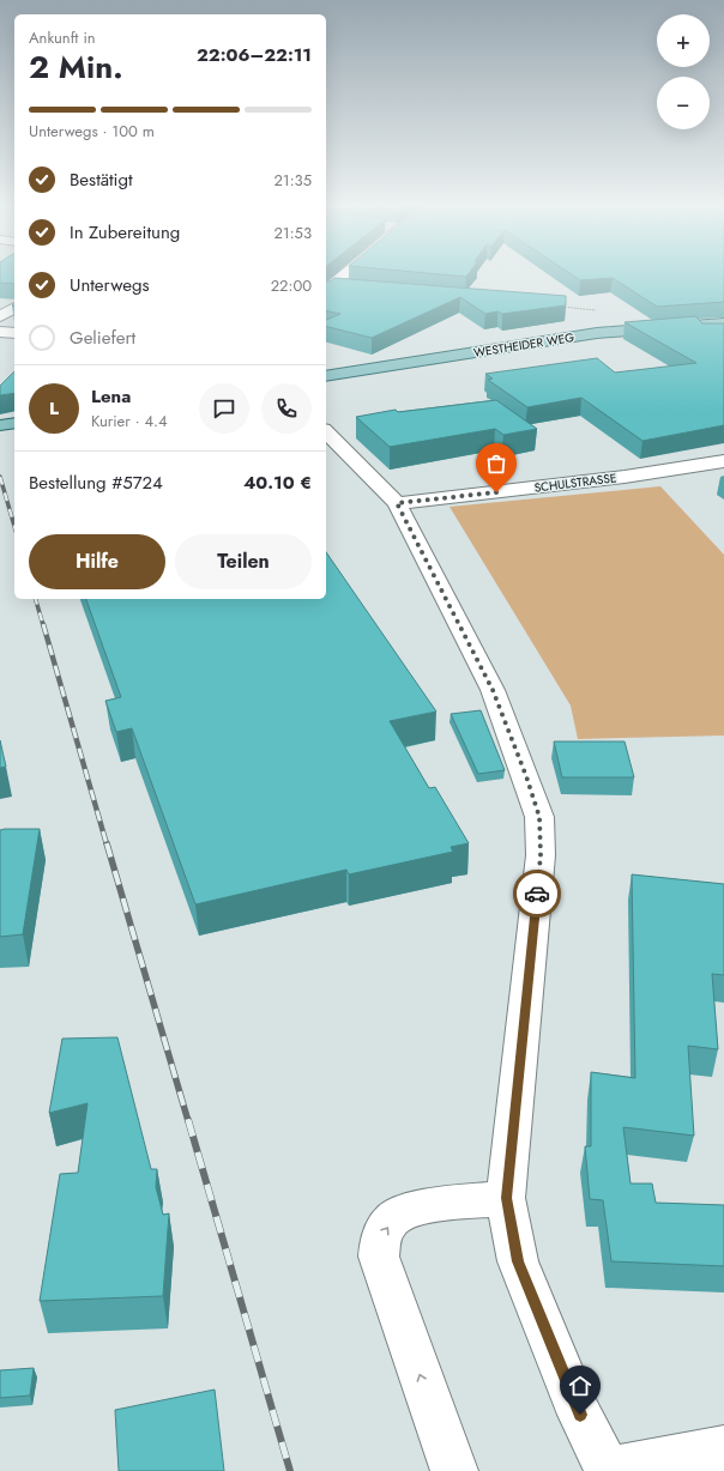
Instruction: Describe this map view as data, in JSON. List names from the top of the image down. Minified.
{"streets":{"main road":["WESTHEIDER WEG"],"street":["SCHULSTRASSE"]},"page":{"map_buttons":["+","−"],"heading":["2 Min.","Ankunft in","22:06–22:11"],"panel":["Lena","Kurier · 4.4","Bestellung #5724","40.10 €"],"bar":"Unterwegs · 100 m","list":[["Bestätigt","21:35"],["In Zubereitung","21:53"],["Unterwegs","22:00"],"Geliefert"],"round":"L","buttons":["Hilfe","Teilen"]}}
